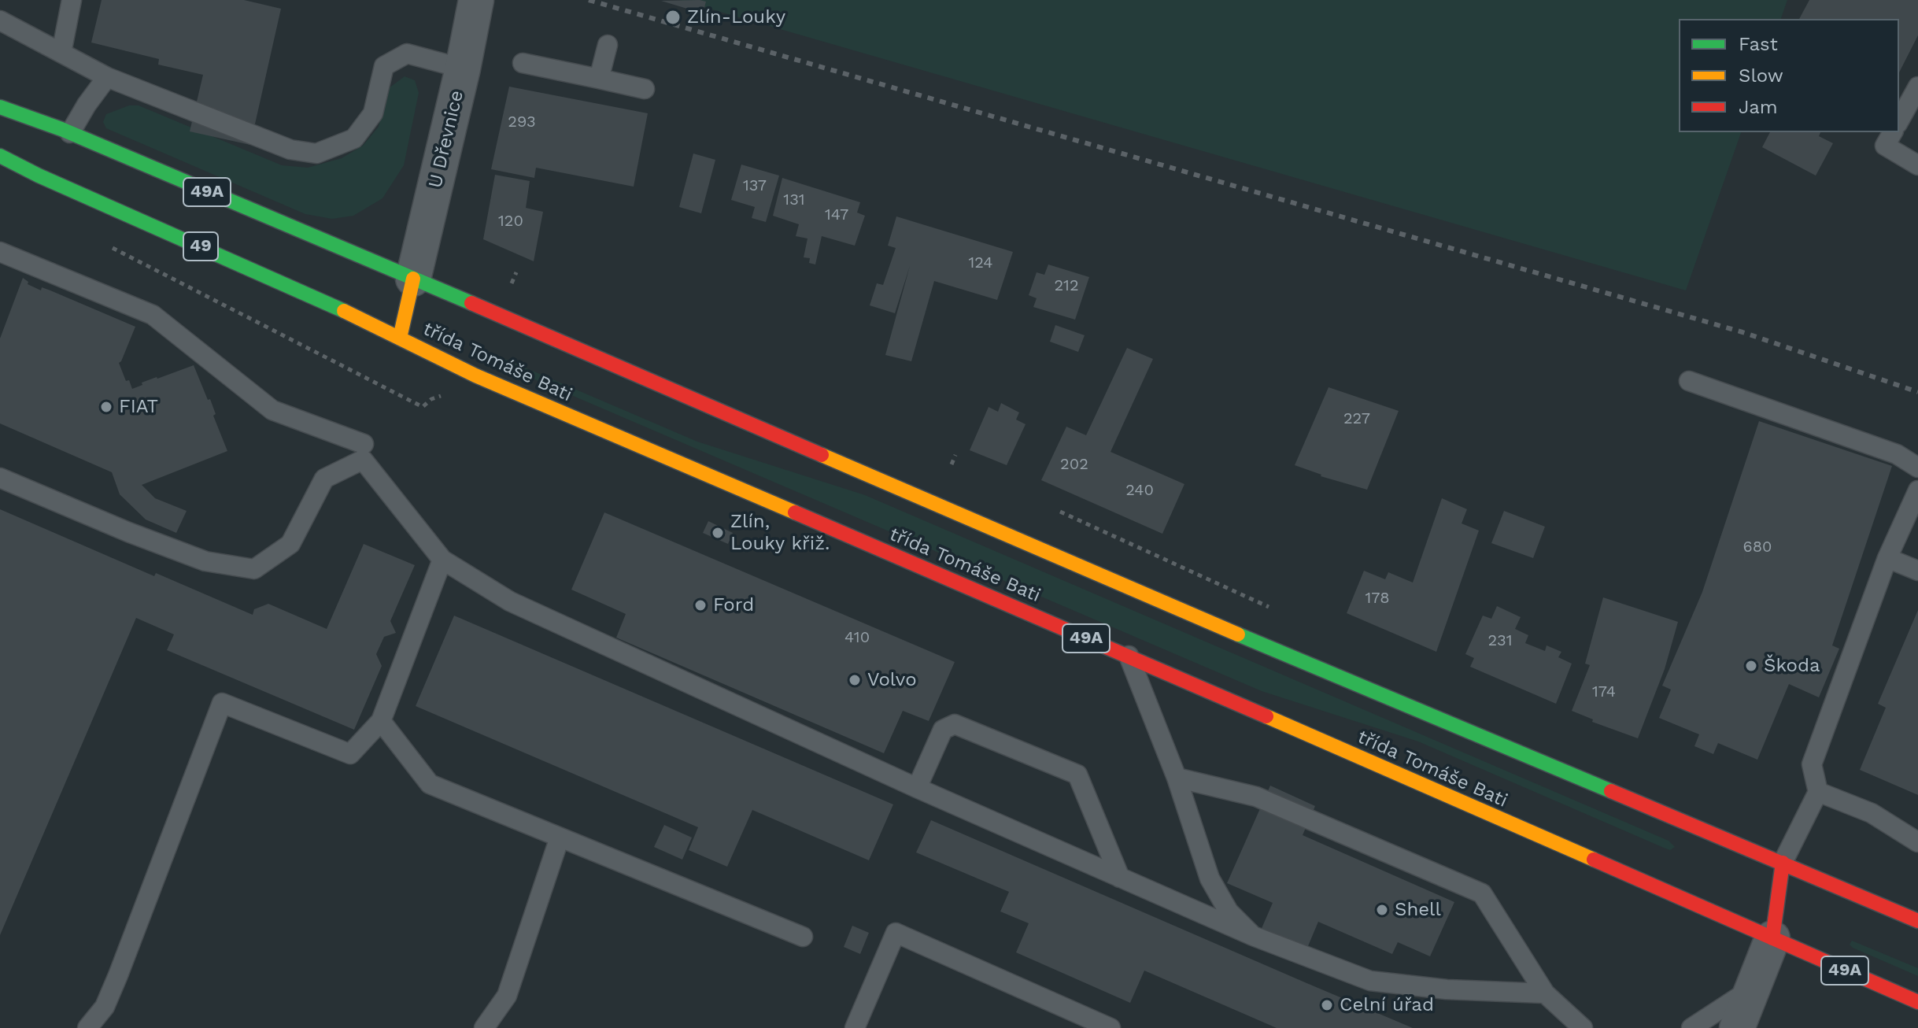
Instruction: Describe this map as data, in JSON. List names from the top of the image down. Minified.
{"streets":{"main road":["49A","49","třída Tomáše Bati"],"street":["U Dřevnice"]},"crossings":[["U Dřevnice","49A"]],"places":["Zlín-Louky","FIAT","Zlín, Louky křiž.","Ford","Škoda","Volvo","Shell","Celní úřad"],"house_numbers":["293","137","131","147","120","124","212","227","202","240","680","178","410","231","174"],"legend":["Fast","Slow","Jam"]}
